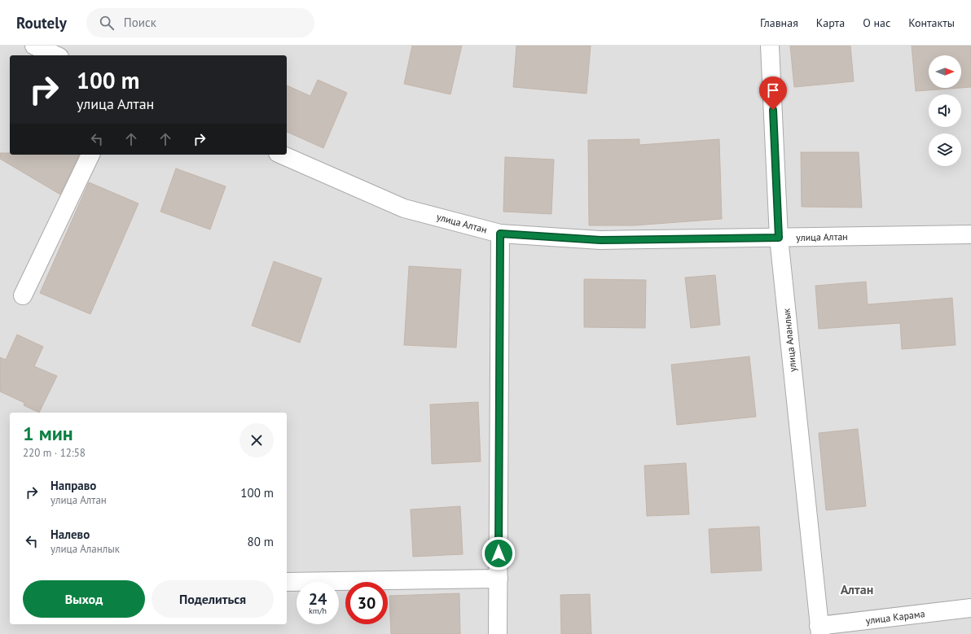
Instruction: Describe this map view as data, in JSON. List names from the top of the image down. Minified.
{"streets":{"street":["улица Алтан","улица Аланлык","улица Карама"]},"crossings":[["улица Алтан","улица Аланлык"],["улица Аланлык","улица Карама"]],"districts":["Алтан"],"north":"right","page":{"header":"Routely","search":"Поиск","nav":["Главная","Карта","О нас","Контакты"],"turn":["100 m","улица Алтан"],"heading":["1 мин","220 m · 12:58"],"list":[{"name":"Направо","note":"улица Алтан","value":"100 m"},{"name":"Налево","note":"улица Аланлык","value":"80 m"}],"buttons":["Выход","Поделиться"],"speed":"24 km/h","limit":"30"}}
